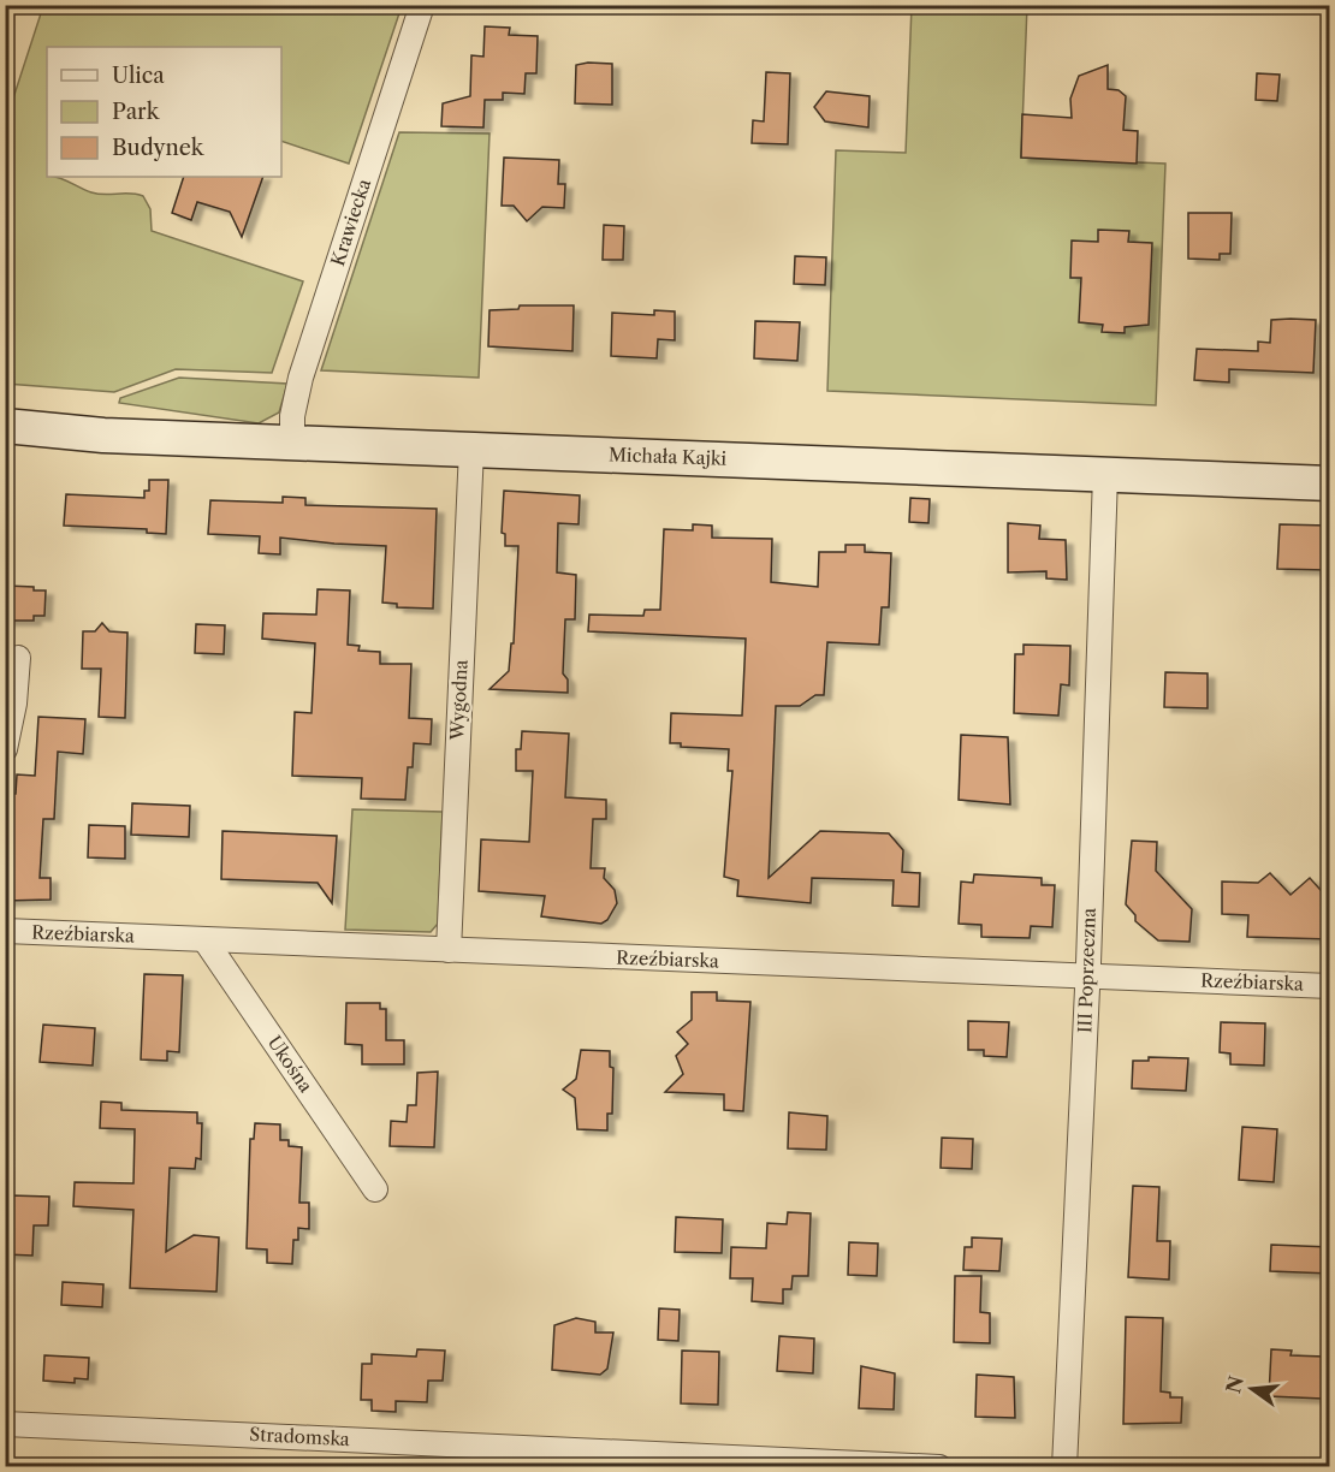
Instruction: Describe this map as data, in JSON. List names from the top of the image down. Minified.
{"streets":{"street":["Krawiecka","Michała Kajki","Wygodna","Rzeźbiarska","III Poprzeczna","Ukośna","Stradomska"]},"crossings":[["Krawiecka","Michała Kajki"],["Michała Kajki","Wygodna"],["Michała Kajki","III Poprzeczna"],["Wygodna","Rzeźbiarska"],["Rzeźbiarska","III Poprzeczna"],["Rzeźbiarska","Ukośna"]],"legend":["Ulica","Park","Budynek"],"north":"left"}
